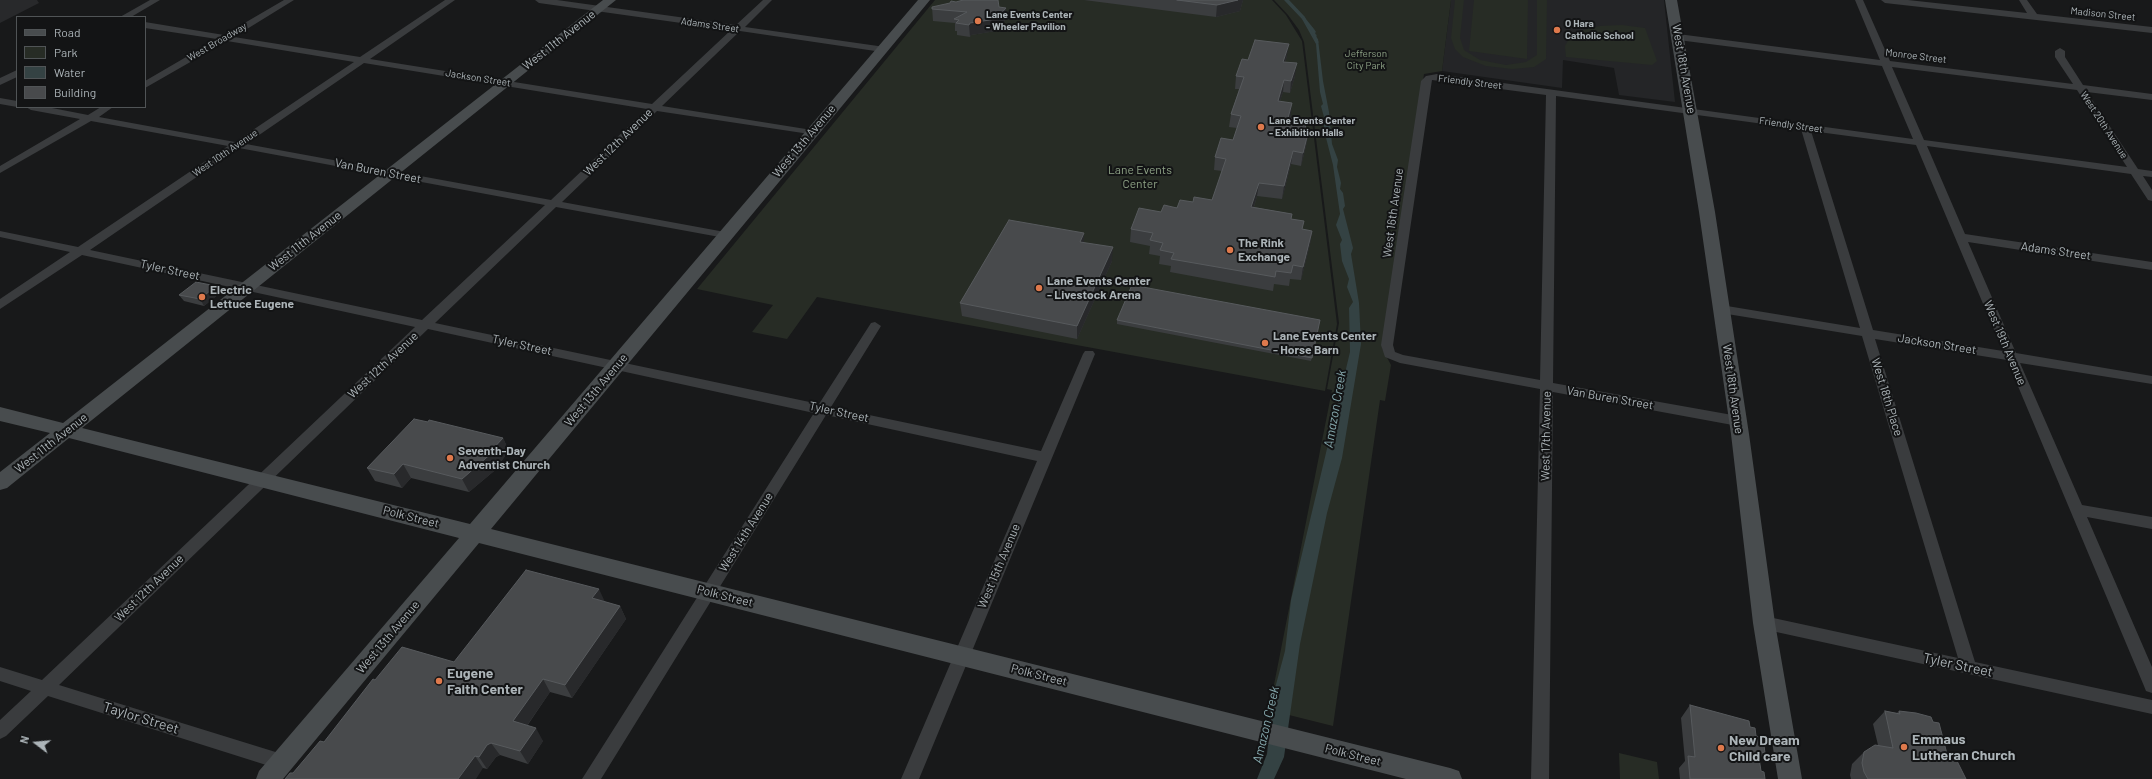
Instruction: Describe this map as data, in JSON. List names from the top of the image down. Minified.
{"streets":{"main road":["West 11th Avenue","West 18th Avenue","West 13th Avenue","Polk Street"],"street":["Madison Street","Adams Street","West Broadway","Monroe Street","Jackson Street","Friendly Street","West 20th Avenue","West 12th Avenue","West 10th Avenue","Van Buren Street","West 16th Avenue","Tyler Street","West 19th Avenue","West 18th Place","West 17th Avenue","West 14th Avenue","West 15th Avenue","Taylor Street"]},"crossings":[["Adams Street","West 11th Avenue"],["Adams Street","West 13th Avenue"],["Adams Street","West 12th Avenue"],["Adams Street","West 19th Avenue"],["West 11th Avenue","Jackson Street"],["West 11th Avenue","Van Buren Street"],["West 11th Avenue","Tyler Street"],["West 11th Avenue","Polk Street"],["West Broadway","Jackson Street"],["Monroe Street","West 18th Avenue"],["Monroe Street","West 20th Avenue"],["Monroe Street","West 19th Avenue"],["West 18th Avenue","Jackson Street"],["West 18th Avenue","Friendly Street"],["West 18th Avenue","Van Buren Street"],["West 18th Avenue","Tyler Street"],["Jackson Street","West 13th Avenue"],["Jackson Street","West 12th Avenue"],["Jackson Street","West 10th Avenue"],["Jackson Street","West 19th Avenue"],["Jackson Street","West 18th Place"],["Friendly Street","West 20th Avenue"],["Friendly Street","West 16th Avenue"],["Friendly Street","West 19th Avenue"],["Friendly Street","West 18th Place"],["Friendly Street","West 17th Avenue"],["West 13th Avenue","Van Buren Street"],["West 13th Avenue","Tyler Street"],["West 13th Avenue","Polk Street"],["West 13th Avenue","Taylor Street"],["West 12th Avenue","Van Buren Street"],["West 12th Avenue","Tyler Street"],["West 12th Avenue","Polk Street"],["West 12th Avenue","Taylor Street"],["West 10th Avenue","Van Buren Street"],["West 10th Avenue","Tyler Street"],["Van Buren Street","West 16th Avenue"],["Van Buren Street","West 17th Avenue"],["Tyler Street","West 18th Place"],["Tyler Street","West 14th Avenue"],["Tyler Street","West 15th Avenue"],["Polk Street","West 14th Avenue"],["Polk Street","West 15th Avenue"]],"water":["Amazon Creek"],"parks":["Jefferson City Park","Lane Events Center"],"places":["Lane Events Center - Wheeler Pavilion","O Hara Catholic School","Lane Events Center - Exhibition Halls","The Rink Exchange","Lane Events Center - Livestock Arena","Electric Lettuce Eugene","Lane Events Center - Horse Barn","Seventh-Day Adventist Church","Eugene Faith Center","Emmaus Lutheran Church","New Dream Child care"],"legend":["Road","Park","Water","Building"],"north":"left"}
